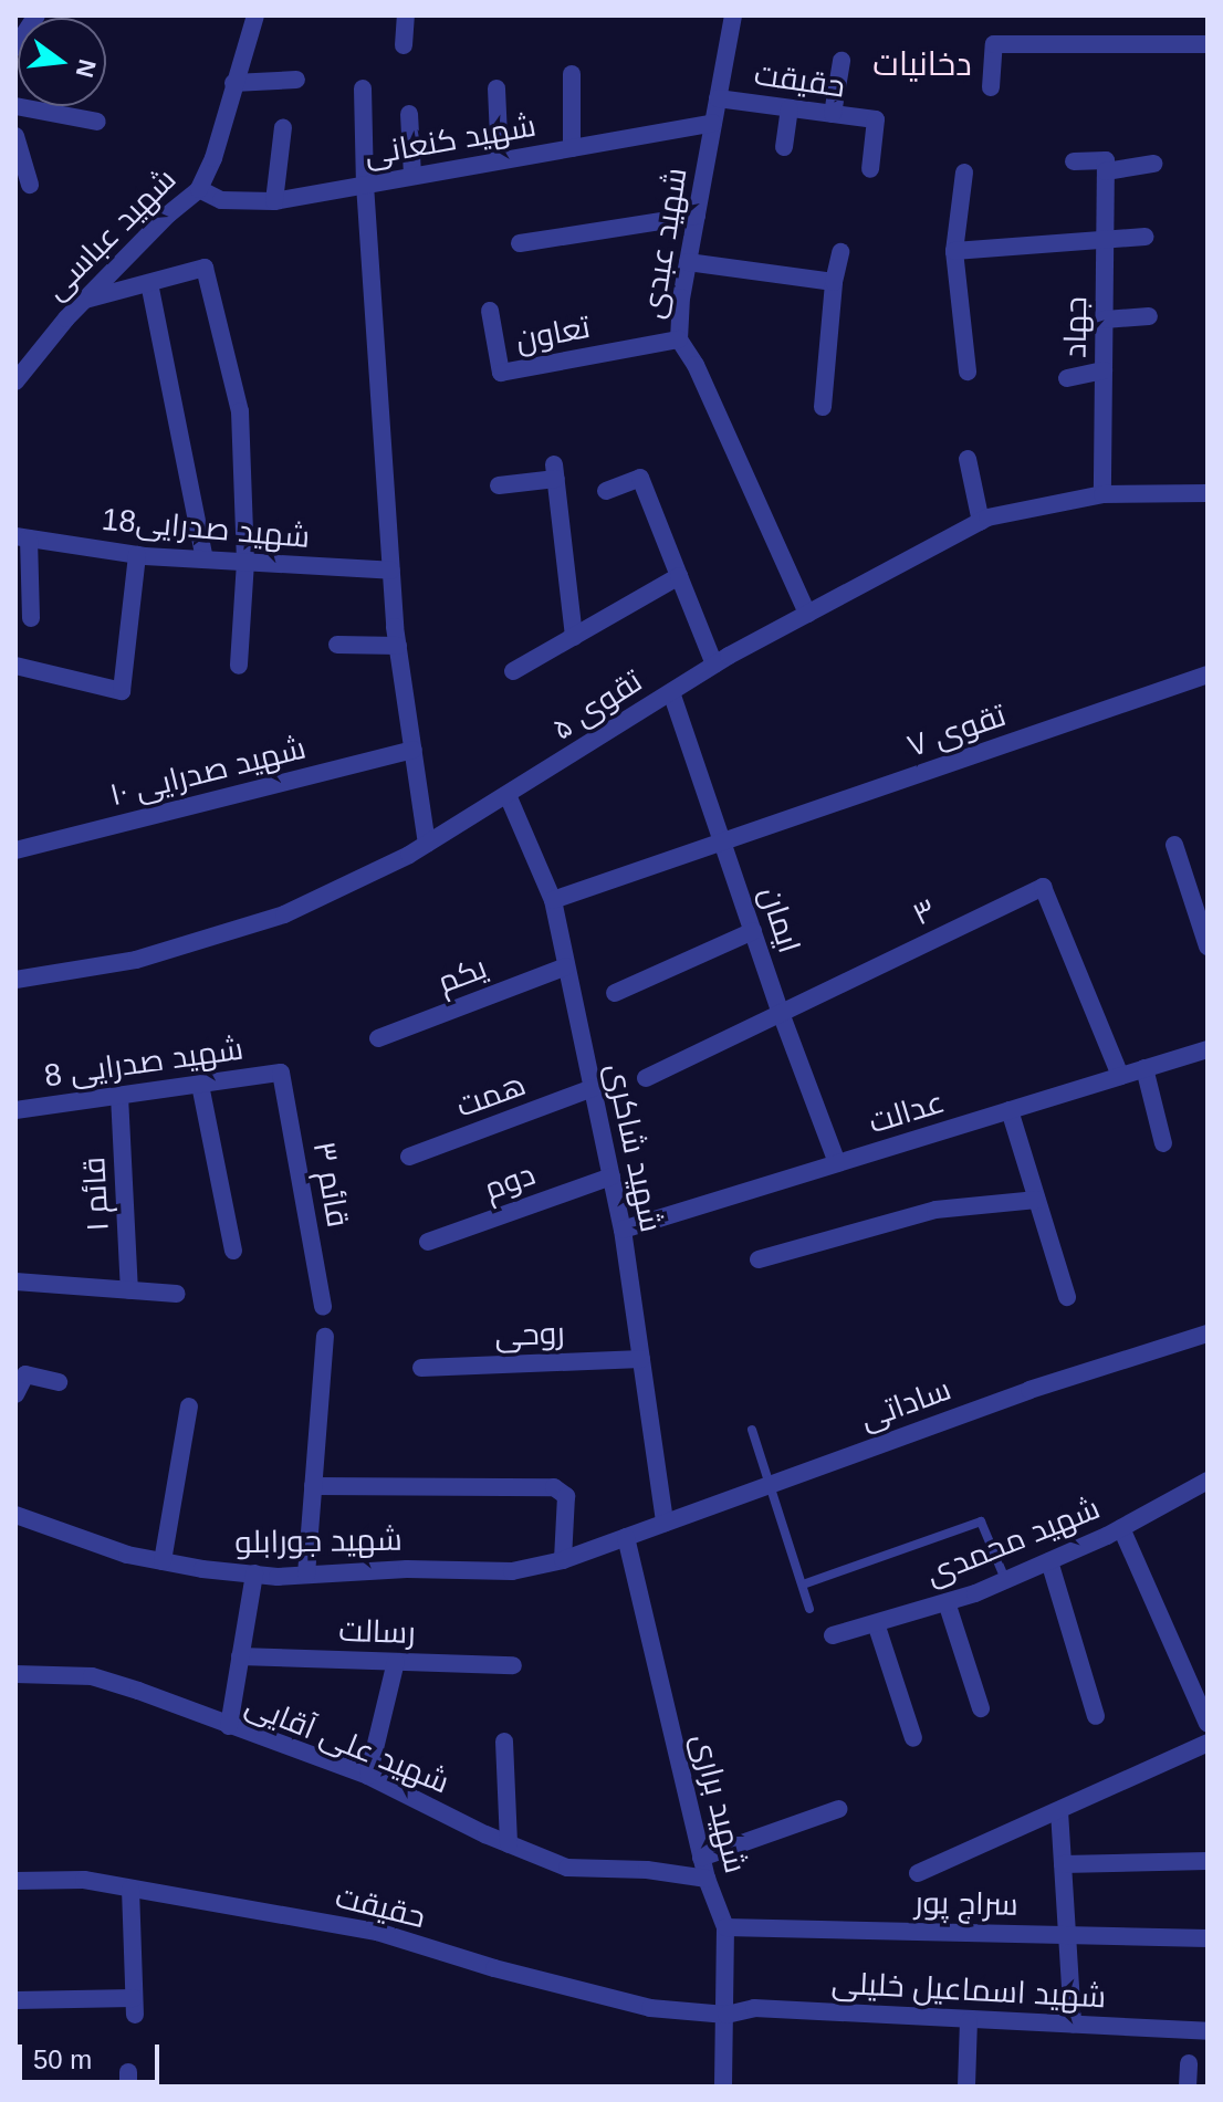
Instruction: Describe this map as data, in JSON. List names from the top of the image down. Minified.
{"streets":{"street":["حقیقت","شهید کنعانی","شهید عباسی","شهید عبدی","جهاد","تعاون","شهید صدرایی18","تقوی ۵","تقوی ۷","شهید صدرایی ۱۰","۳","ایمان","یکم","شهید صدرایی 8","همت","عدالت","شهید شاکری","دوم","قائم ۳","قائم ۱","روحی","ساداتی","شهید جورابلو","شهید محمدی","رسالت","شهید علی آقایی","شهید براری","سراج پور","شهید اسماعیل خلیلی"]},"crossings":[["حقیقت","شهید عبدی"],["حقیقت","شهید براری"],["حقیقت","شهید اسماعیل خلیلی"],["شهید کنعانی","شهید عباسی"],["شهید کنعانی","شهید عبدی"],["شهید عبدی","تعاون"],["شهید عبدی","تقوی ۵"],["جهاد","تقوی ۵"],["تقوی ۵","ایمان"],["تقوی ۵","شهید شاکری"],["تقوی ۷","ایمان"],["تقوی ۷","شهید شاکری"],["۳","ایمان"],["۳","عدالت"],["ایمان","عدالت"],["یکم","شهید شاکری"],["شهید صدرایی 8","قائم ۳"],["شهید صدرایی 8","قائم ۱"],["همت","شهید شاکری"],["عدالت","شهید شاکری"],["شهید شاکری","دوم"],["شهید شاکری","روحی"],["شهید شاکری","ساداتی"],["ساداتی","شهید جورابلو"],["ساداتی","شهید براری"],["شهید جورابلو","شهید براری"],["شهید علی آقایی","شهید براری"],["شهید براری","سراج پور"],["شهید براری","شهید اسماعیل خلیلی"]],"districts":["دخانیات"],"scale_bar":"50 m","north":"right"}
